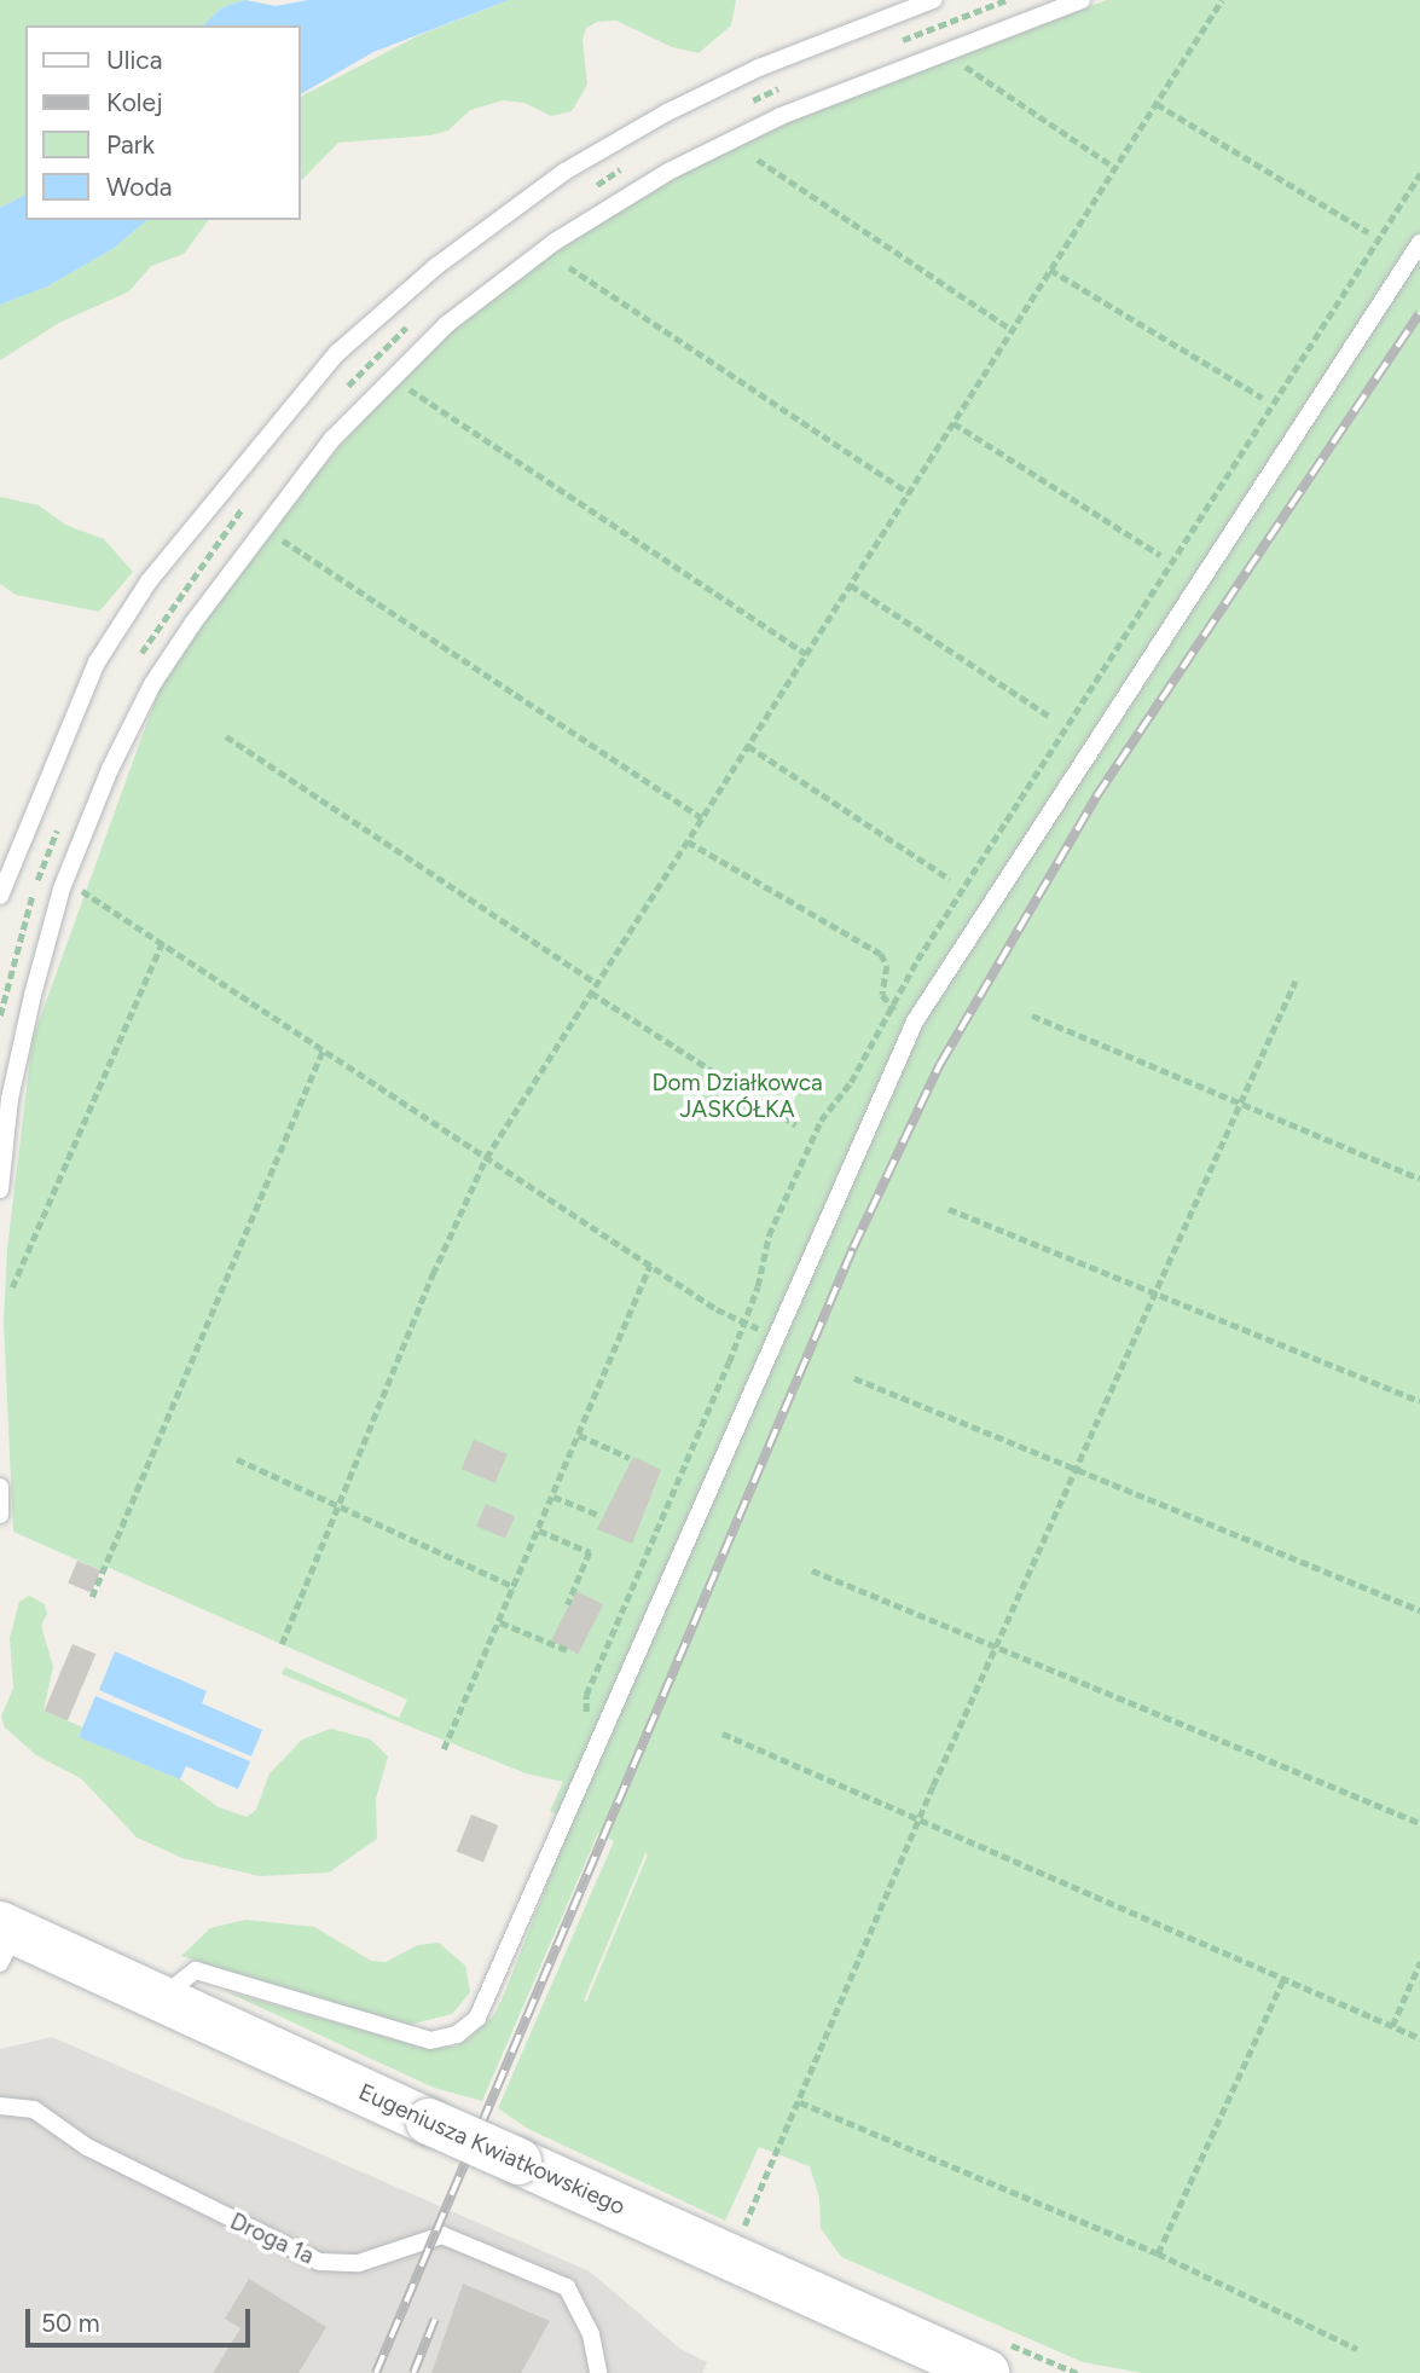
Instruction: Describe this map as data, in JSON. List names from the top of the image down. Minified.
{"streets":{"main road":["Eugeniusza Kwiatkowskiego"],"lane":["Droga 1a"]},"parks":["Dom Działkowca JASKÓŁKA"],"legend":["Ulica","Kolej","Park","Woda"],"scale_bar":"50 m"}
